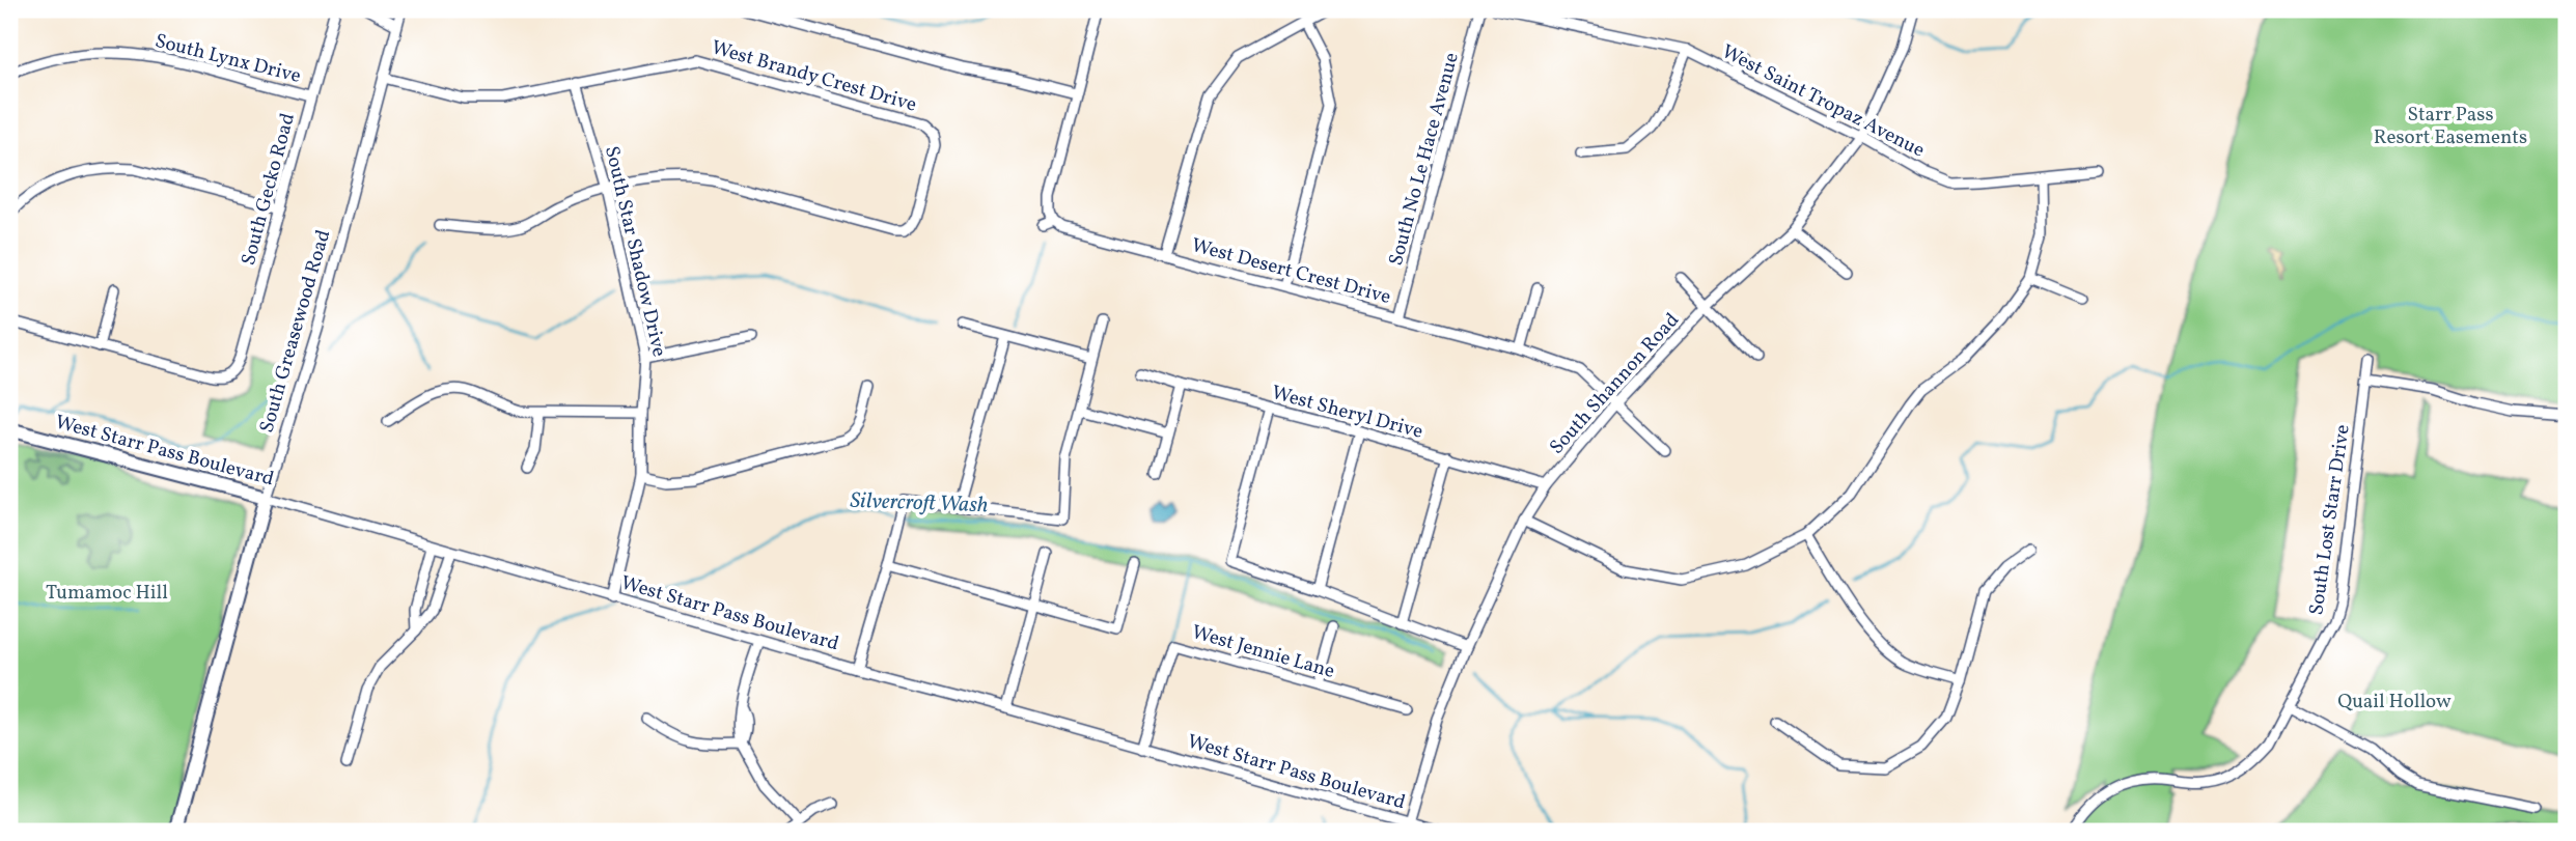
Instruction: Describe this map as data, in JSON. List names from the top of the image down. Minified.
{"streets":{"main road":["South Greasewood Road","West Starr Pass Boulevard"],"street":["South Lynx Drive","West Brandy Crest Drive","West Saint Tropaz Avenue","South No Le Hace Avenue","South Gecko Road","South Star Shadow Drive","West Desert Crest Drive","South Shannon Road","West Sheryl Drive","South Lost Starr Drive","West Jennie Lane"]},"crossings":[["South Lynx Drive","South Gecko Road"],["West Brandy Crest Drive","South Star Shadow Drive"],["West Brandy Crest Drive","South Greasewood Road"],["West Saint Tropaz Avenue","South Shannon Road"],["South No Le Hace Avenue","West Desert Crest Drive"],["South Star Shadow Drive","West Starr Pass Boulevard"],["West Desert Crest Drive","South Shannon Road"],["South Greasewood Road","West Starr Pass Boulevard"],["South Shannon Road","West Sheryl Drive"],["South Shannon Road","West Starr Pass Boulevard"],["West Starr Pass Boulevard","West Jennie Lane"]],"water":["Silvercroft Wash"],"parks":["Starr Pass Resort Easements","Tumamoc Hill","Quail Hollow"]}
